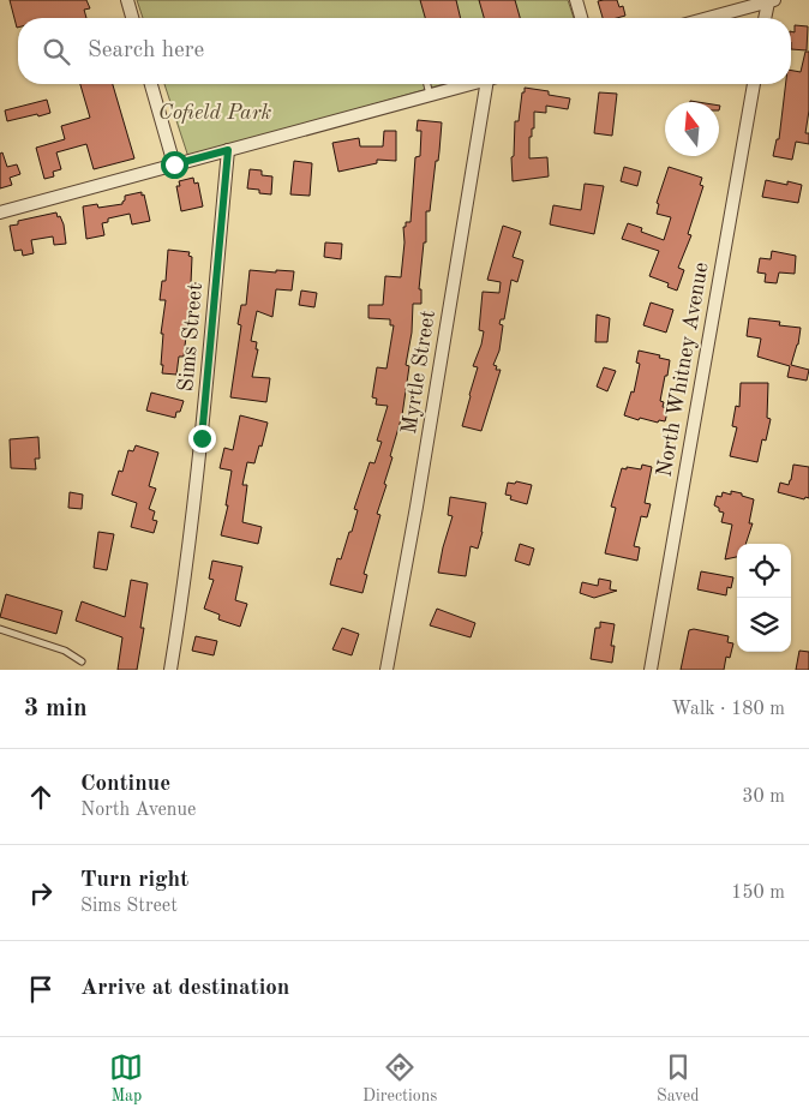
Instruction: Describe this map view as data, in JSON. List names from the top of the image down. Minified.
{"streets":{"street":["Sims Street","North Whitney Avenue","Myrtle Street"]},"parks":["Cofield Park"],"north":"top","page":{"search":"Search here","heading":["3 min","Walk · 180 m"],"list":[["Continue","North Avenue","30 m"],["Turn right","Sims Street","150 m"],"Arrive at destination"],"nav":["Map","Directions","Saved"]}}
